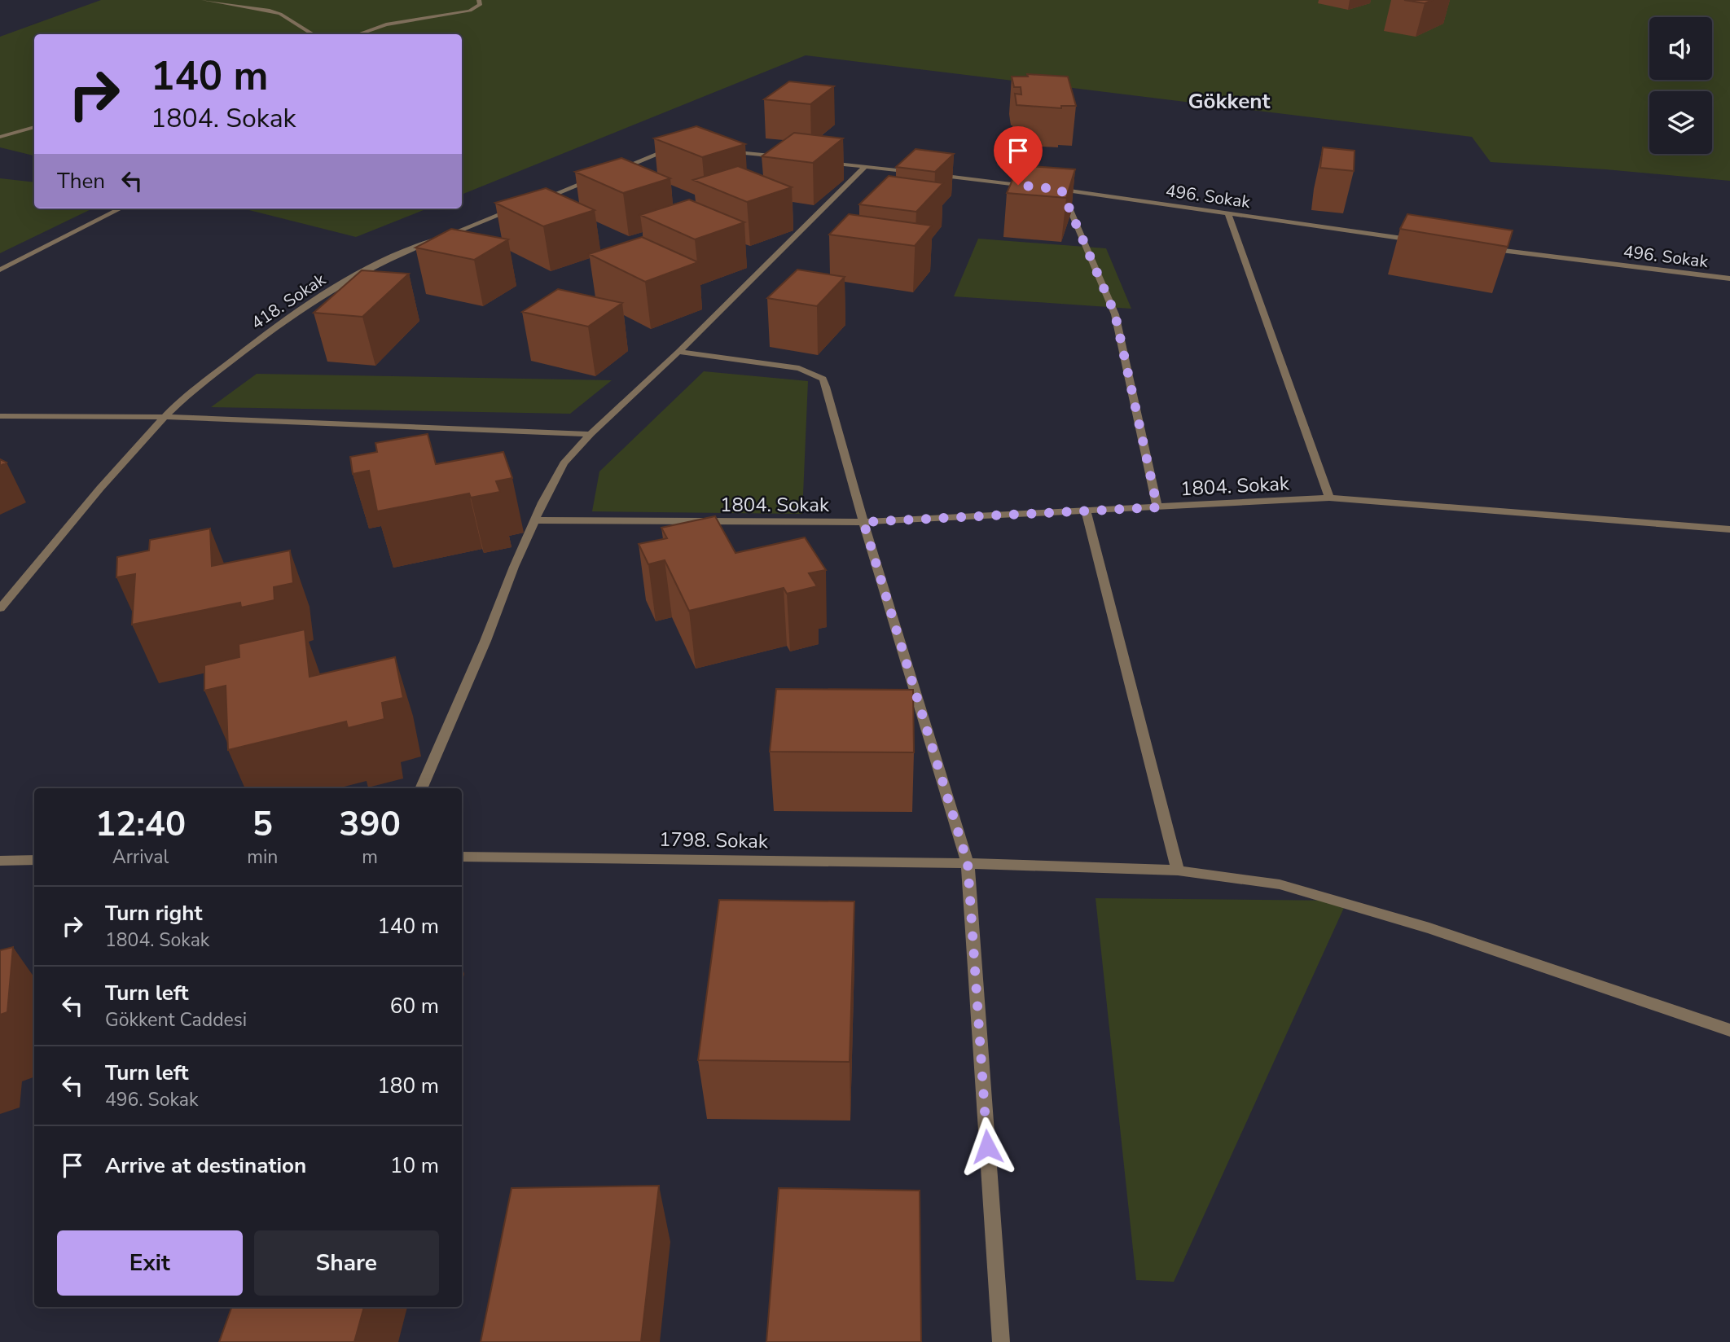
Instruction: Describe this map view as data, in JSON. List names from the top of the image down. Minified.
{"streets":{"street":["496. Sokak","418. Sokak","1804. Sokak","1798. Sokak"]},"districts":["Gökkent"],"page":{"turn":["140 m","1804. Sokak"],"then":"Then","eta":["12:40","Arrival","5","min","390","m"],"list":[{"name":"Turn right","note":"1804. Sokak","value":"140 m"},{"name":"Turn left","note":"Gökkent Caddesi","value":"60 m"},{"name":"Turn left","note":"496. Sokak","value":"180 m"},{"name":"Arrive at destination","value":"10 m"}],"buttons":["Exit","Share"]}}
